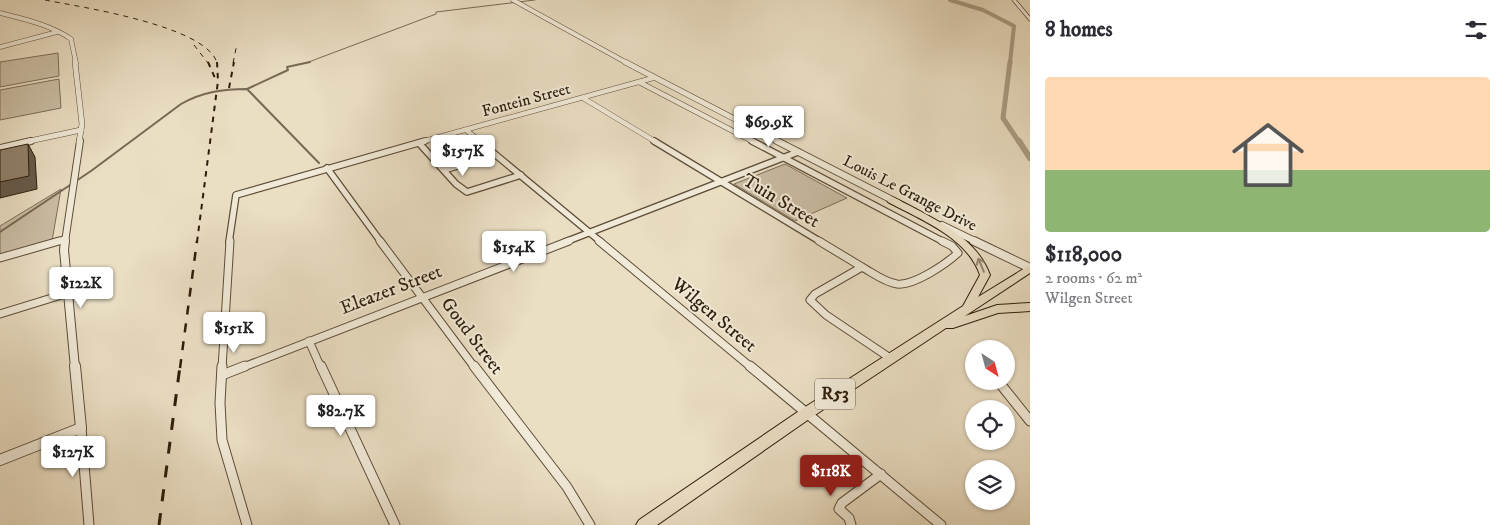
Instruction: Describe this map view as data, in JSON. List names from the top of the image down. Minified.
{"streets":{"main road":["R53"],"street":["Fontein Street","Louis Le Grange Drive","Tuin Street","Eleazer Street","Wilgen Street","Goud Street"]},"crossings":[["Fontein Street","Louis Le Grange Drive"],["Fontein Street","Tuin Street"],["Fontein Street","Eleazer Street"],["Fontein Street","Wilgen Street"],["Fontein Street","Goud Street"],["Louis Le Grange Drive","Eleazer Street"],["Louis Le Grange Drive","R53"],["Tuin Street","Eleazer Street"],["Eleazer Street","Wilgen Street"],["Eleazer Street","Goud Street"],["Wilgen Street","R53"]],"north":"bottom right","page":{"heading":"8 homes","list":[{"name":"$118,000","note":"2 rooms · 62 m² · Wilgen Street"}],"price":["$69.9K","$157K","$154K","$122K","$151K","$82.7K","$127K","$118K"]}}
